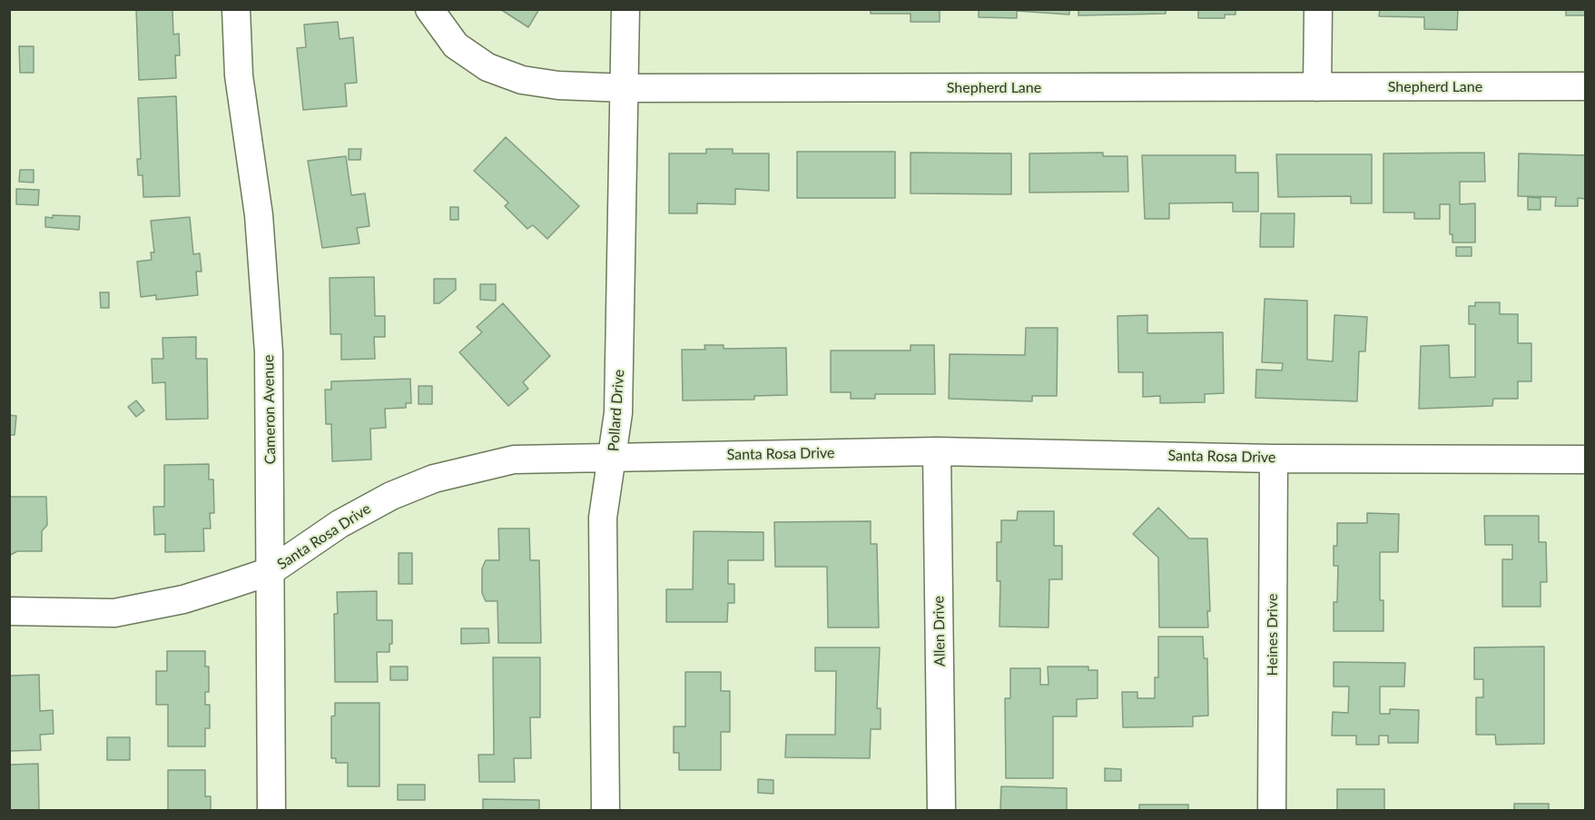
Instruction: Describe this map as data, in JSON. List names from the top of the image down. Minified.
{"streets":{"street":["Shepherd Lane","Cameron Avenue","Pollard Drive","Santa Rosa Drive","Allen Drive","Heines Drive"]},"crossings":[["Shepherd Lane","Pollard Drive"],["Cameron Avenue","Santa Rosa Drive"],["Pollard Drive","Santa Rosa Drive"],["Santa Rosa Drive","Allen Drive"],["Santa Rosa Drive","Heines Drive"]]}
